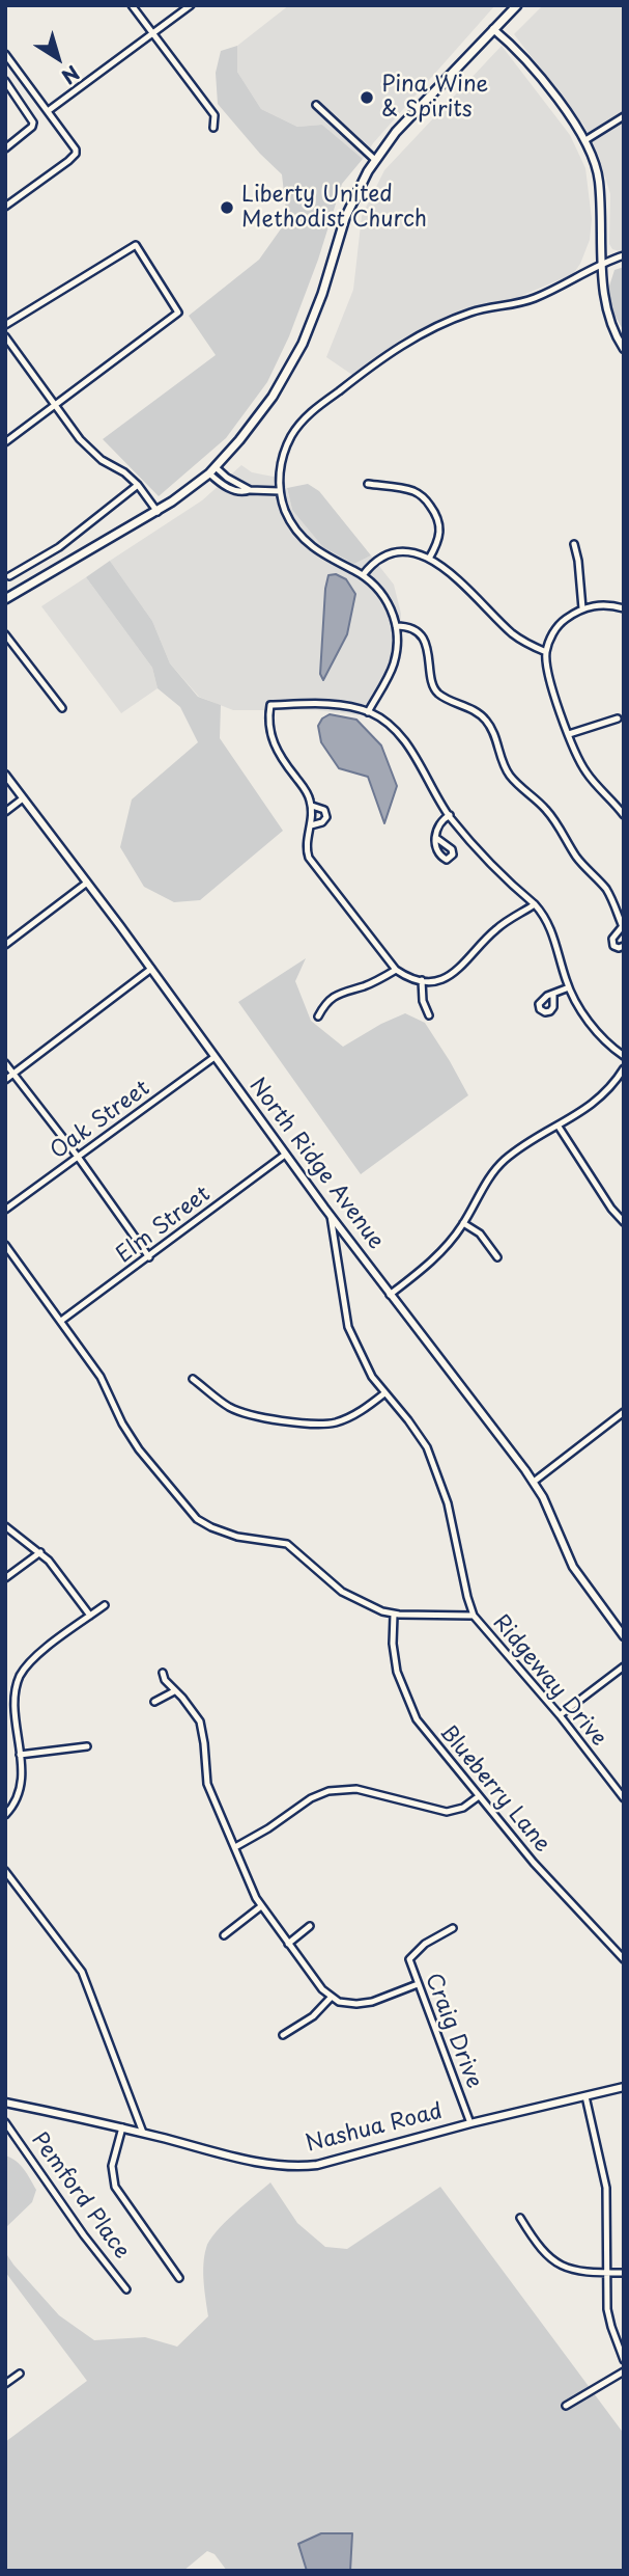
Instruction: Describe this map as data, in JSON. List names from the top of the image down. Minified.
{"streets":{"street":["Oak Street","North Ridge Avenue","Elm Street","Ridgeway Drive","Blueberry Lane","Craig Drive","Nashua Road","Pemford Place"]},"crossings":[["Oak Street","North Ridge Avenue"],["North Ridge Avenue","Elm Street"],["North Ridge Avenue","Ridgeway Drive"],["Craig Drive","Nashua Road"]],"places":["Pina Wine & Spirits","Liberty United Methodist Church"],"north":"bottom right"}
